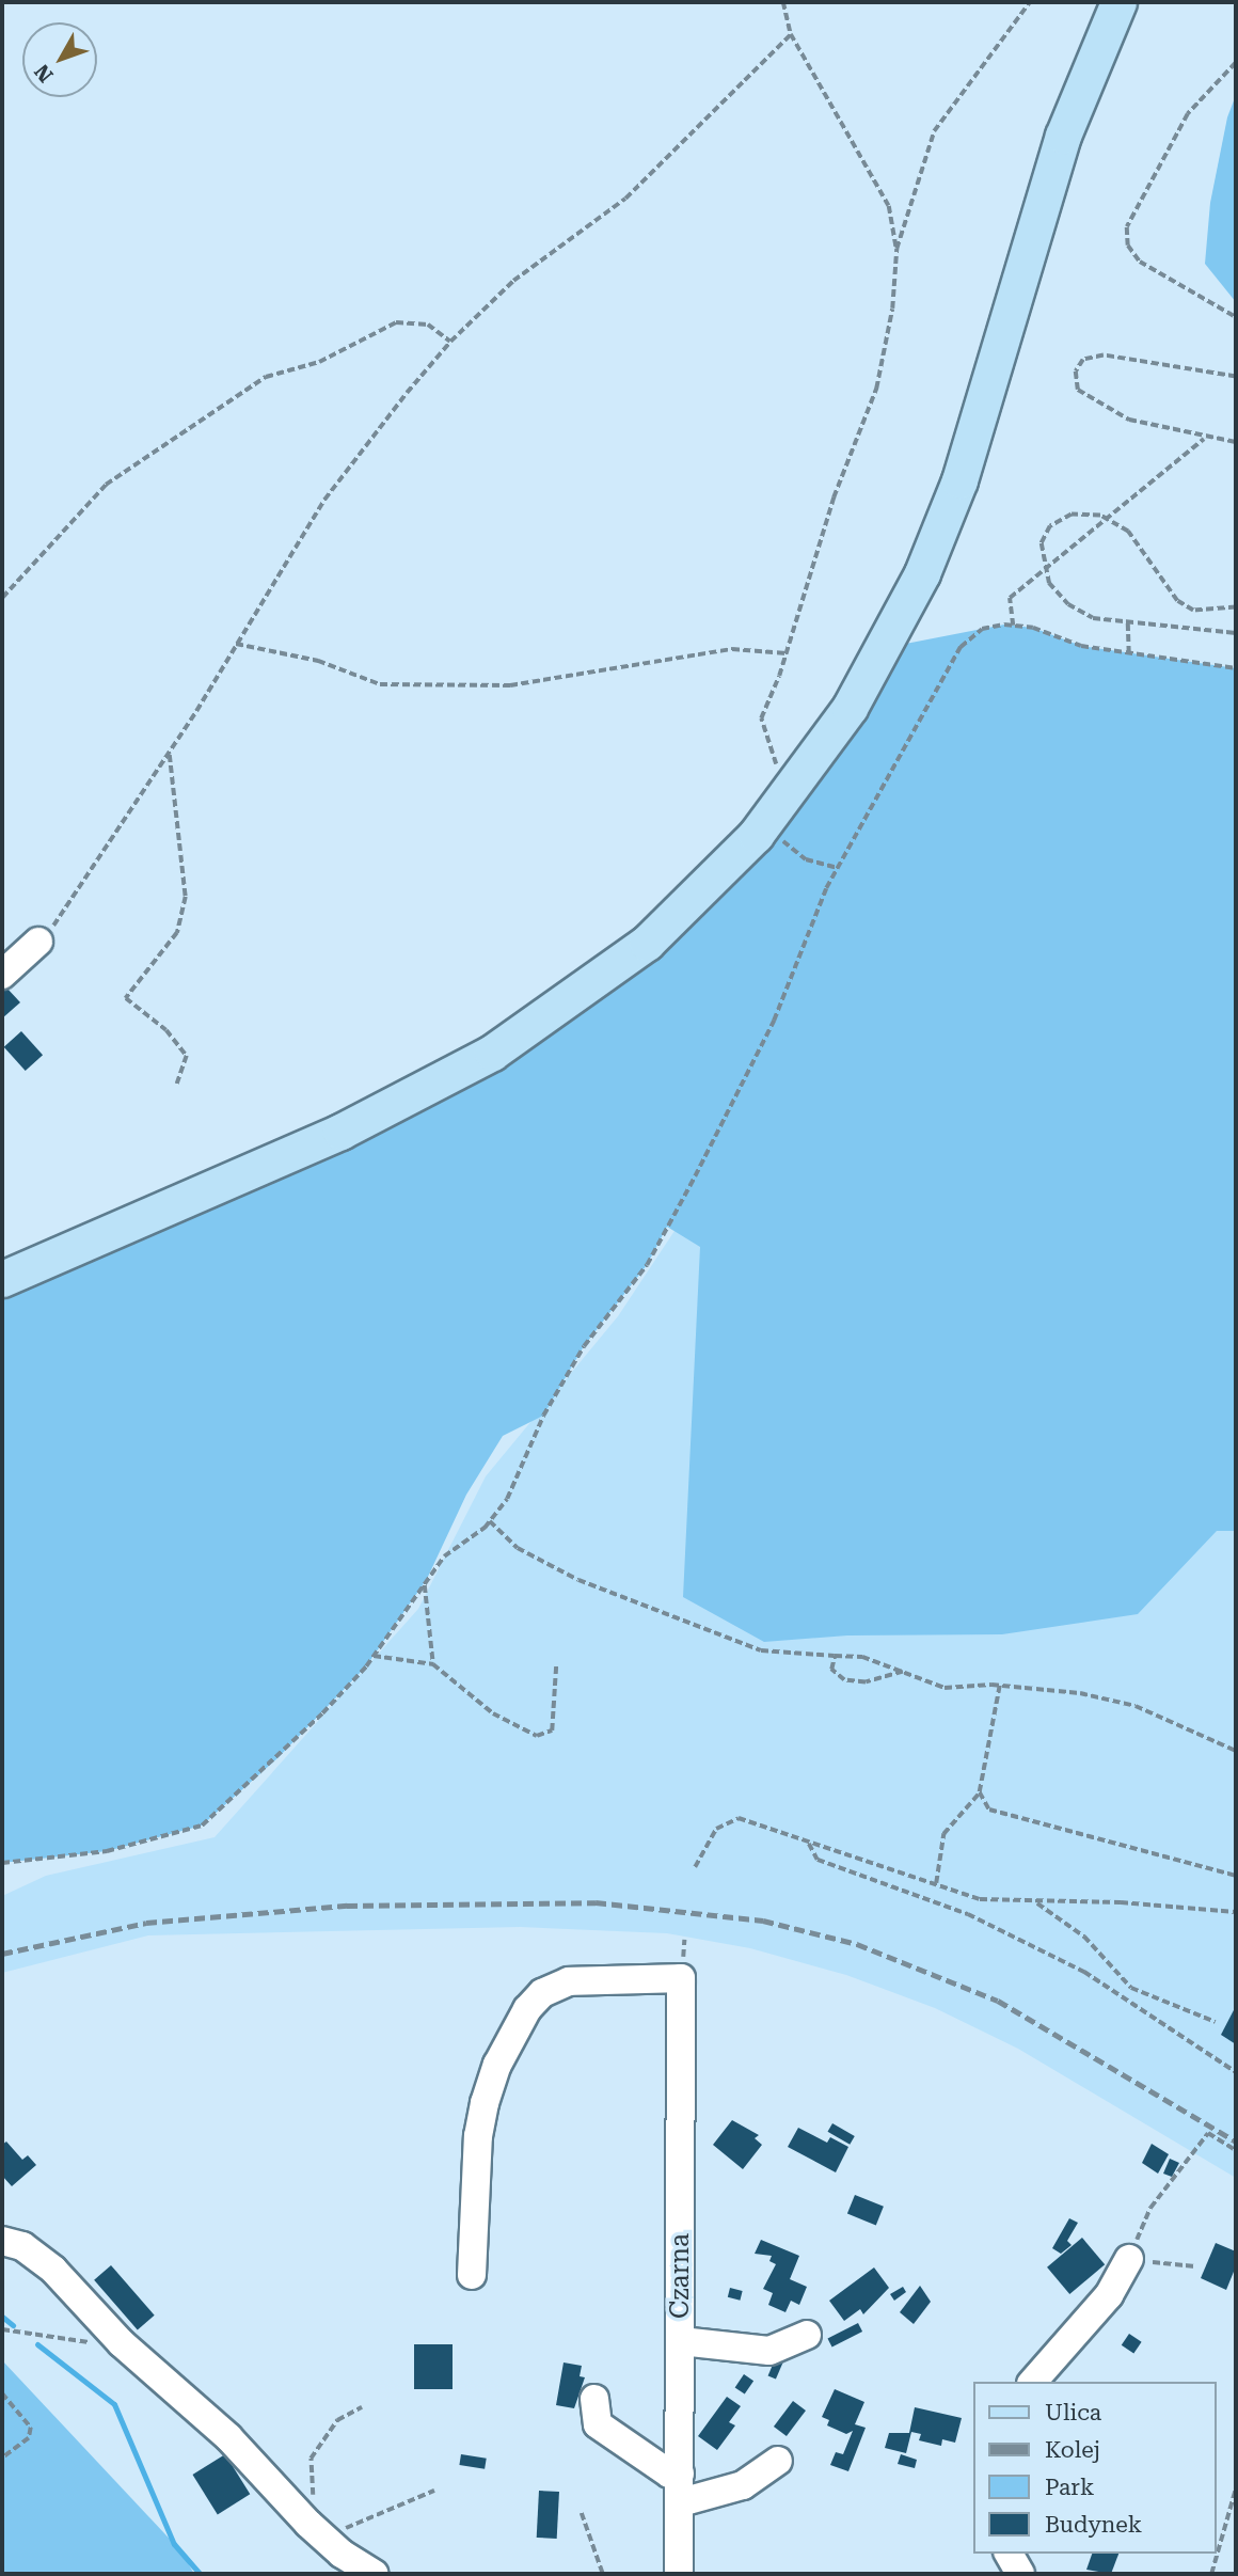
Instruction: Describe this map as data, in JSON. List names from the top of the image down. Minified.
{"streets":{"street":["Czarna"]},"legend":["Ulica","Kolej","Park","Budynek"],"north":"bottom left"}
